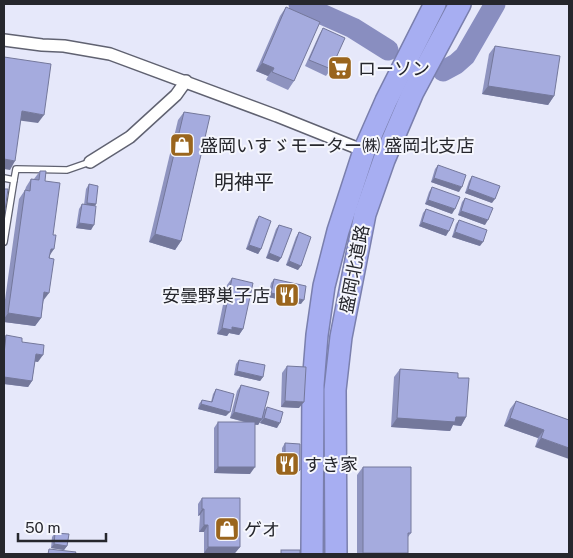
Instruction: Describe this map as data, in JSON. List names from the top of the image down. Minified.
{"streets":{"highway":["盛岡北道路"]},"districts":["明神平"],"places":{"supermarket":["ローソン"],"shop":["盛岡いすゞモーター㈱ 盛岡北支店","ゲオ"],"restaurant":["安曇野巣子店","すき家"]},"scale_bar":"50 m"}
